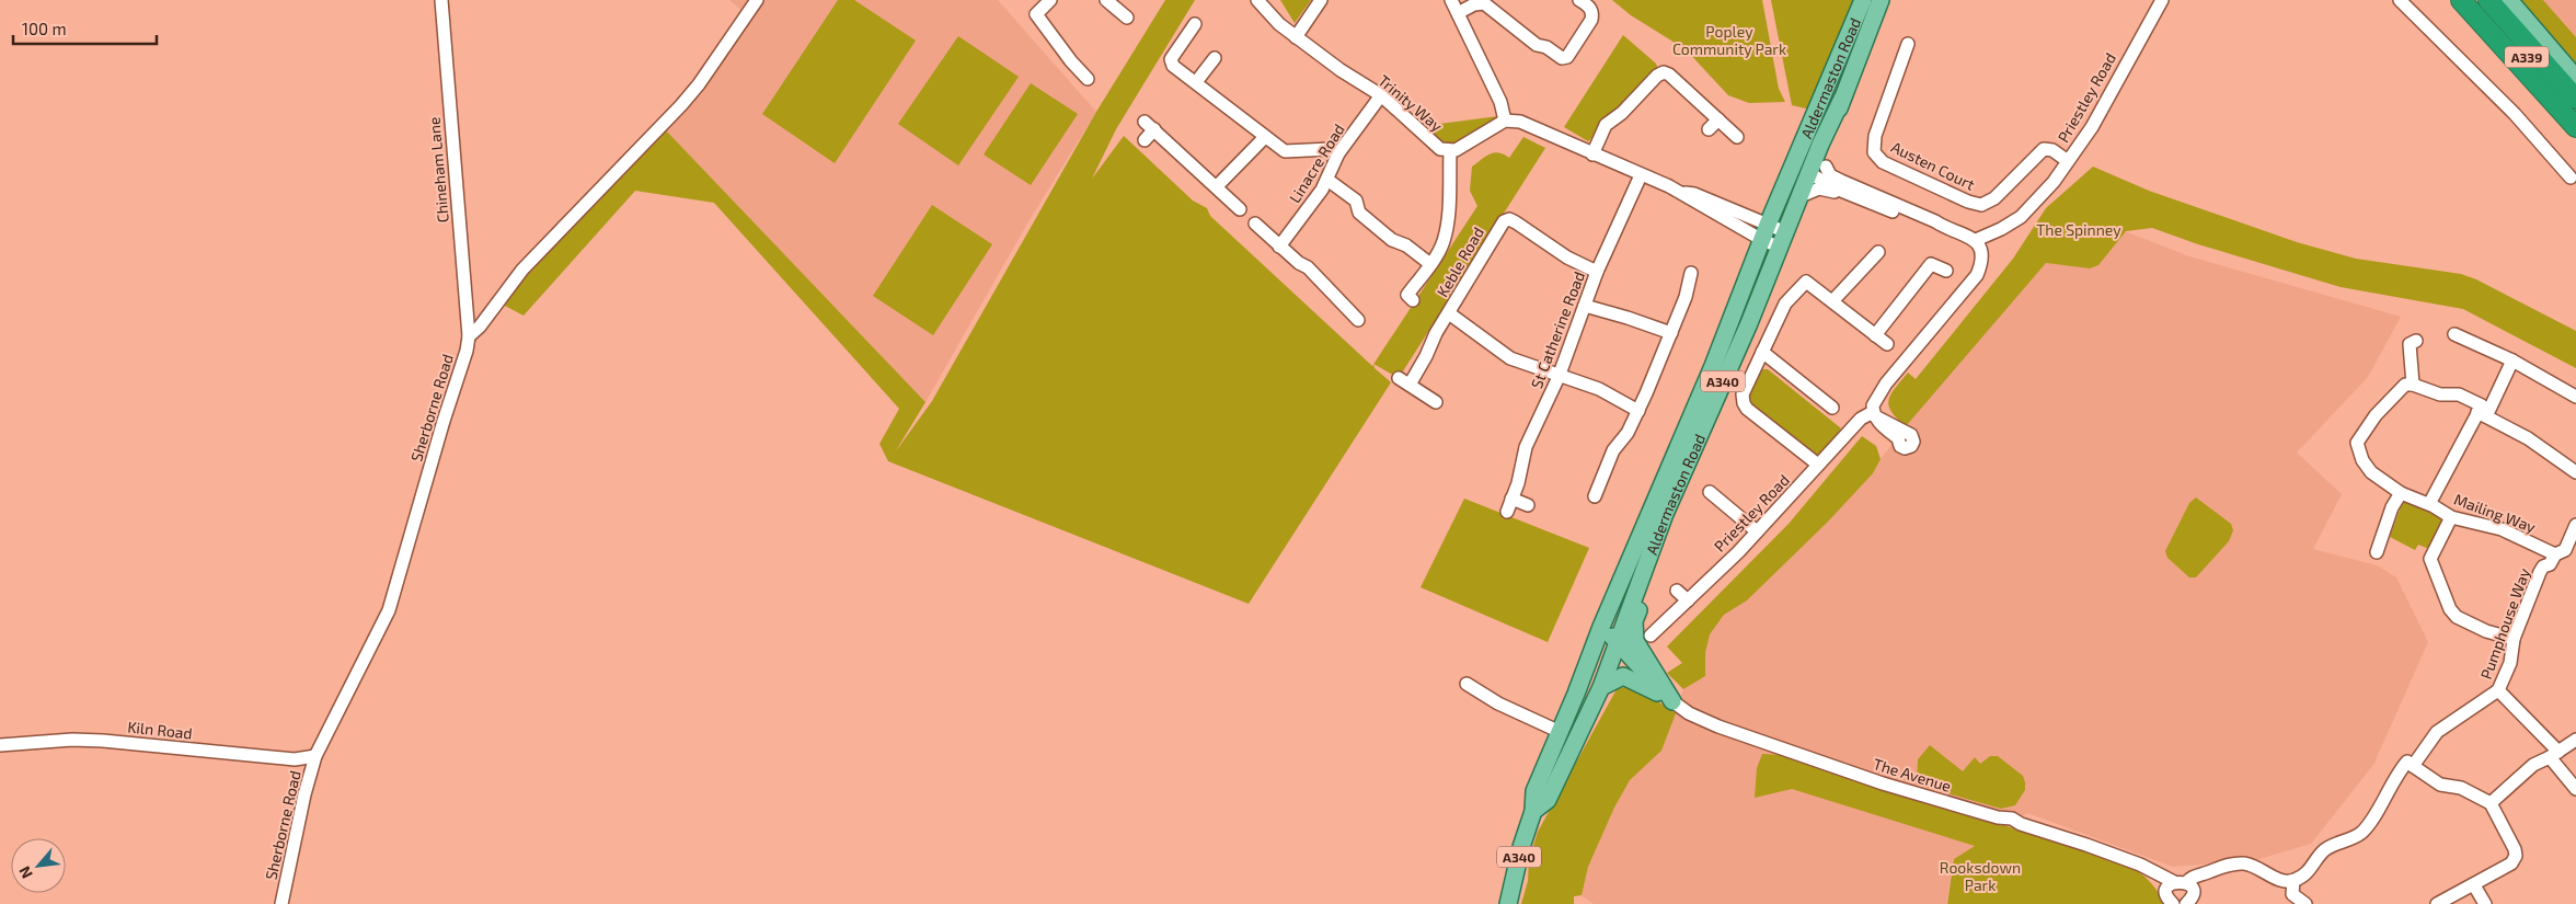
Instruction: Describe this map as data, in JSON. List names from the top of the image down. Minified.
{"streets":{"highway":["A339"],"main road":["Aldermaston Road","A340"],"street":["Priestley Road","Trinity Way","Linacre Road","Austen Court","Chineham Lane","Keble Road","St Catherine Road","Sherborne Road","Mailing Way","Pumphouse Way","Kiln Road","The Avenue"]},"crossings":[["Aldermaston Road","A340"],["Priestley Road","Austen Court"],["Priestley Road","A340"],["Trinity Way","Linacre Road"],["Chineham Lane","Sherborne Road"],["Keble Road","St Catherine Road"],["Sherborne Road","Kiln Road"],["Mailing Way","Pumphouse Way"]],"parks":["Popley Community Park","The Spinney","Rooksdown Park"],"scale_bar":"100 m","north":"bottom left"}
